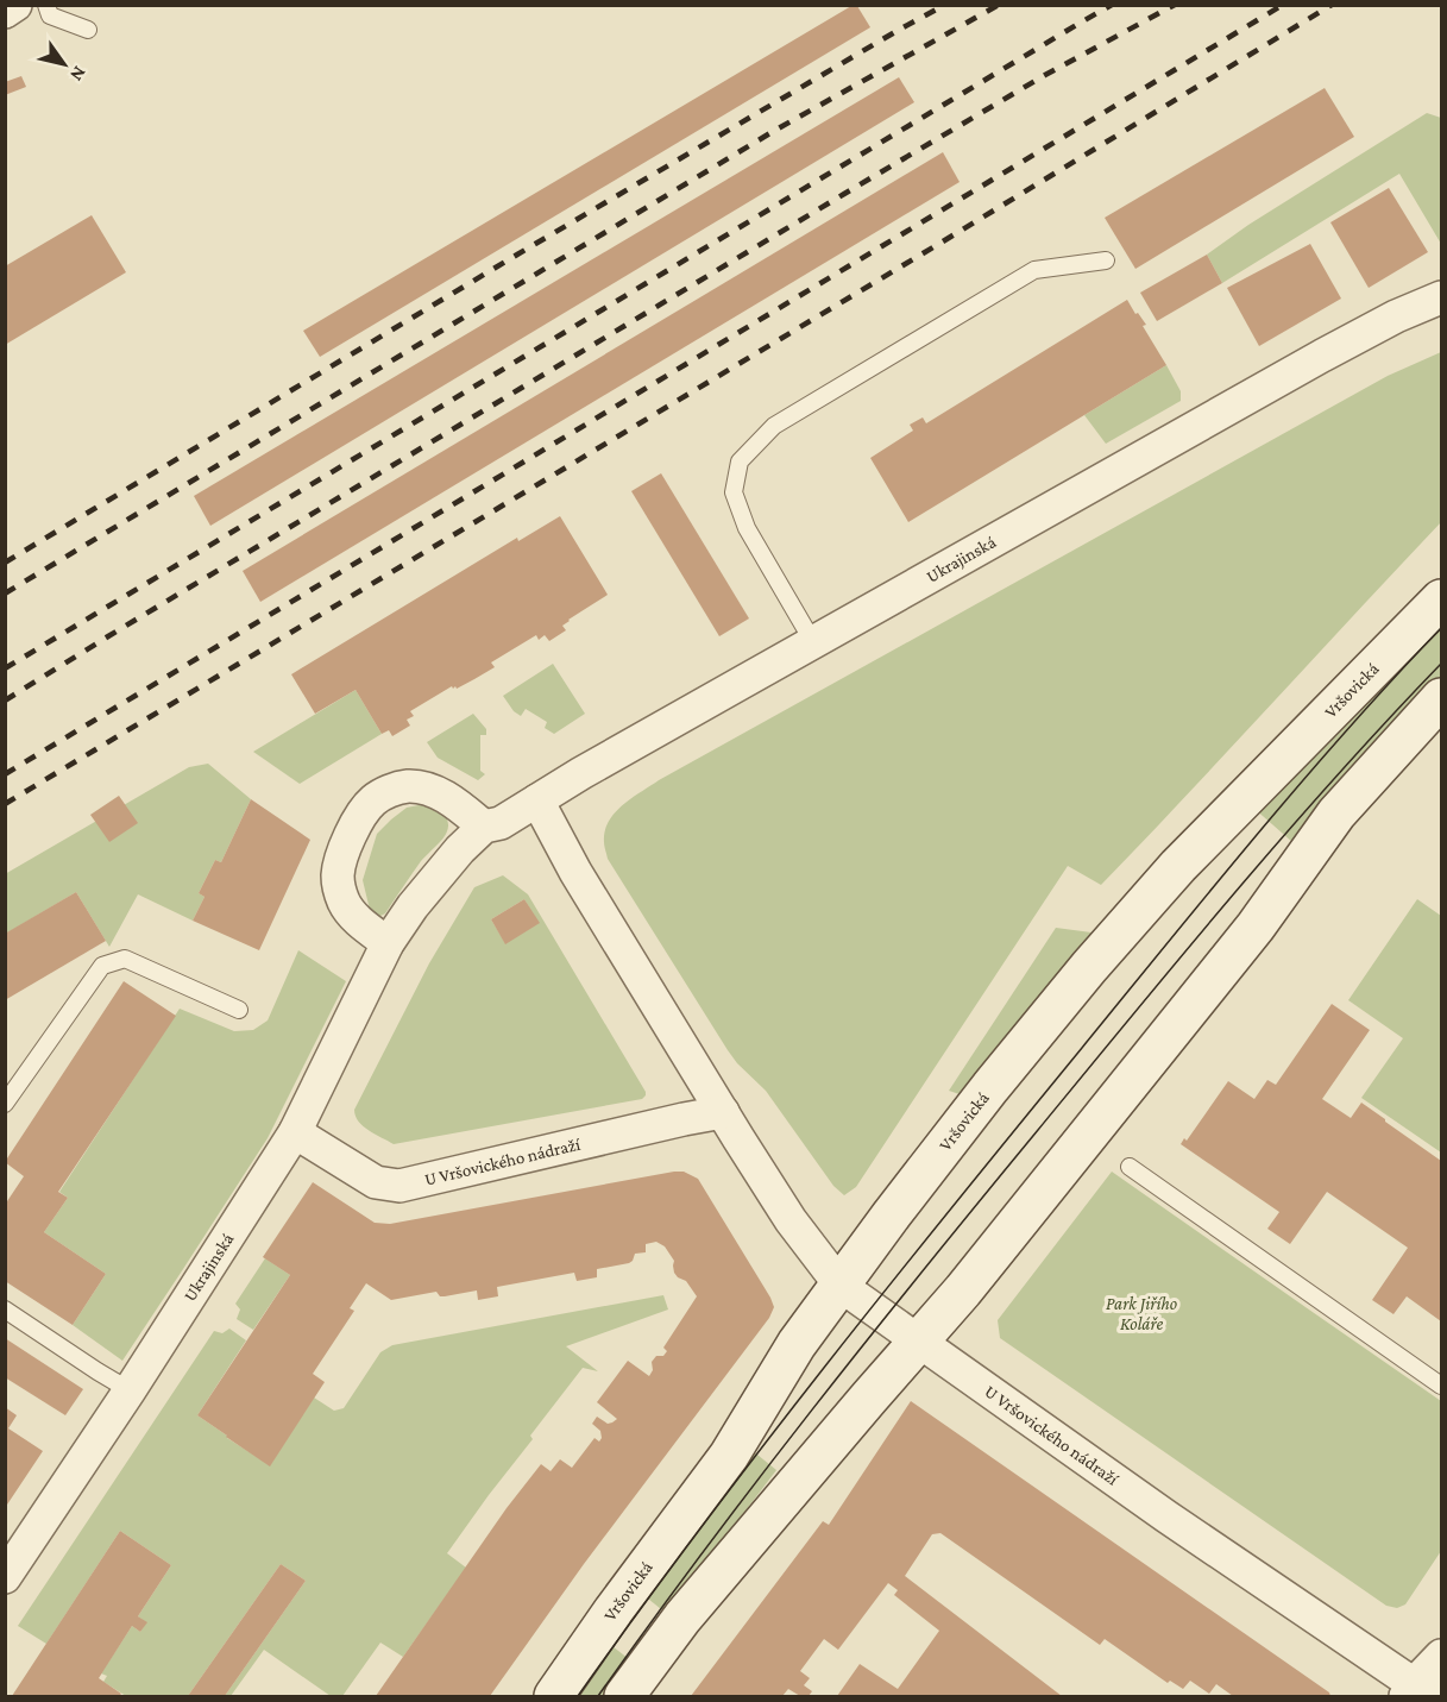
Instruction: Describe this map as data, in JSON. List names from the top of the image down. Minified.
{"streets":{"main road":["Vršovická"],"street":["Ukrajinská","U Vršovického nádraží"]},"crossings":[["Ukrajinská","U Vršovického nádraží"],["Vršovická","U Vršovického nádraží"]],"parks":["Park Jiřího Koláře"],"north":"bottom right"}
